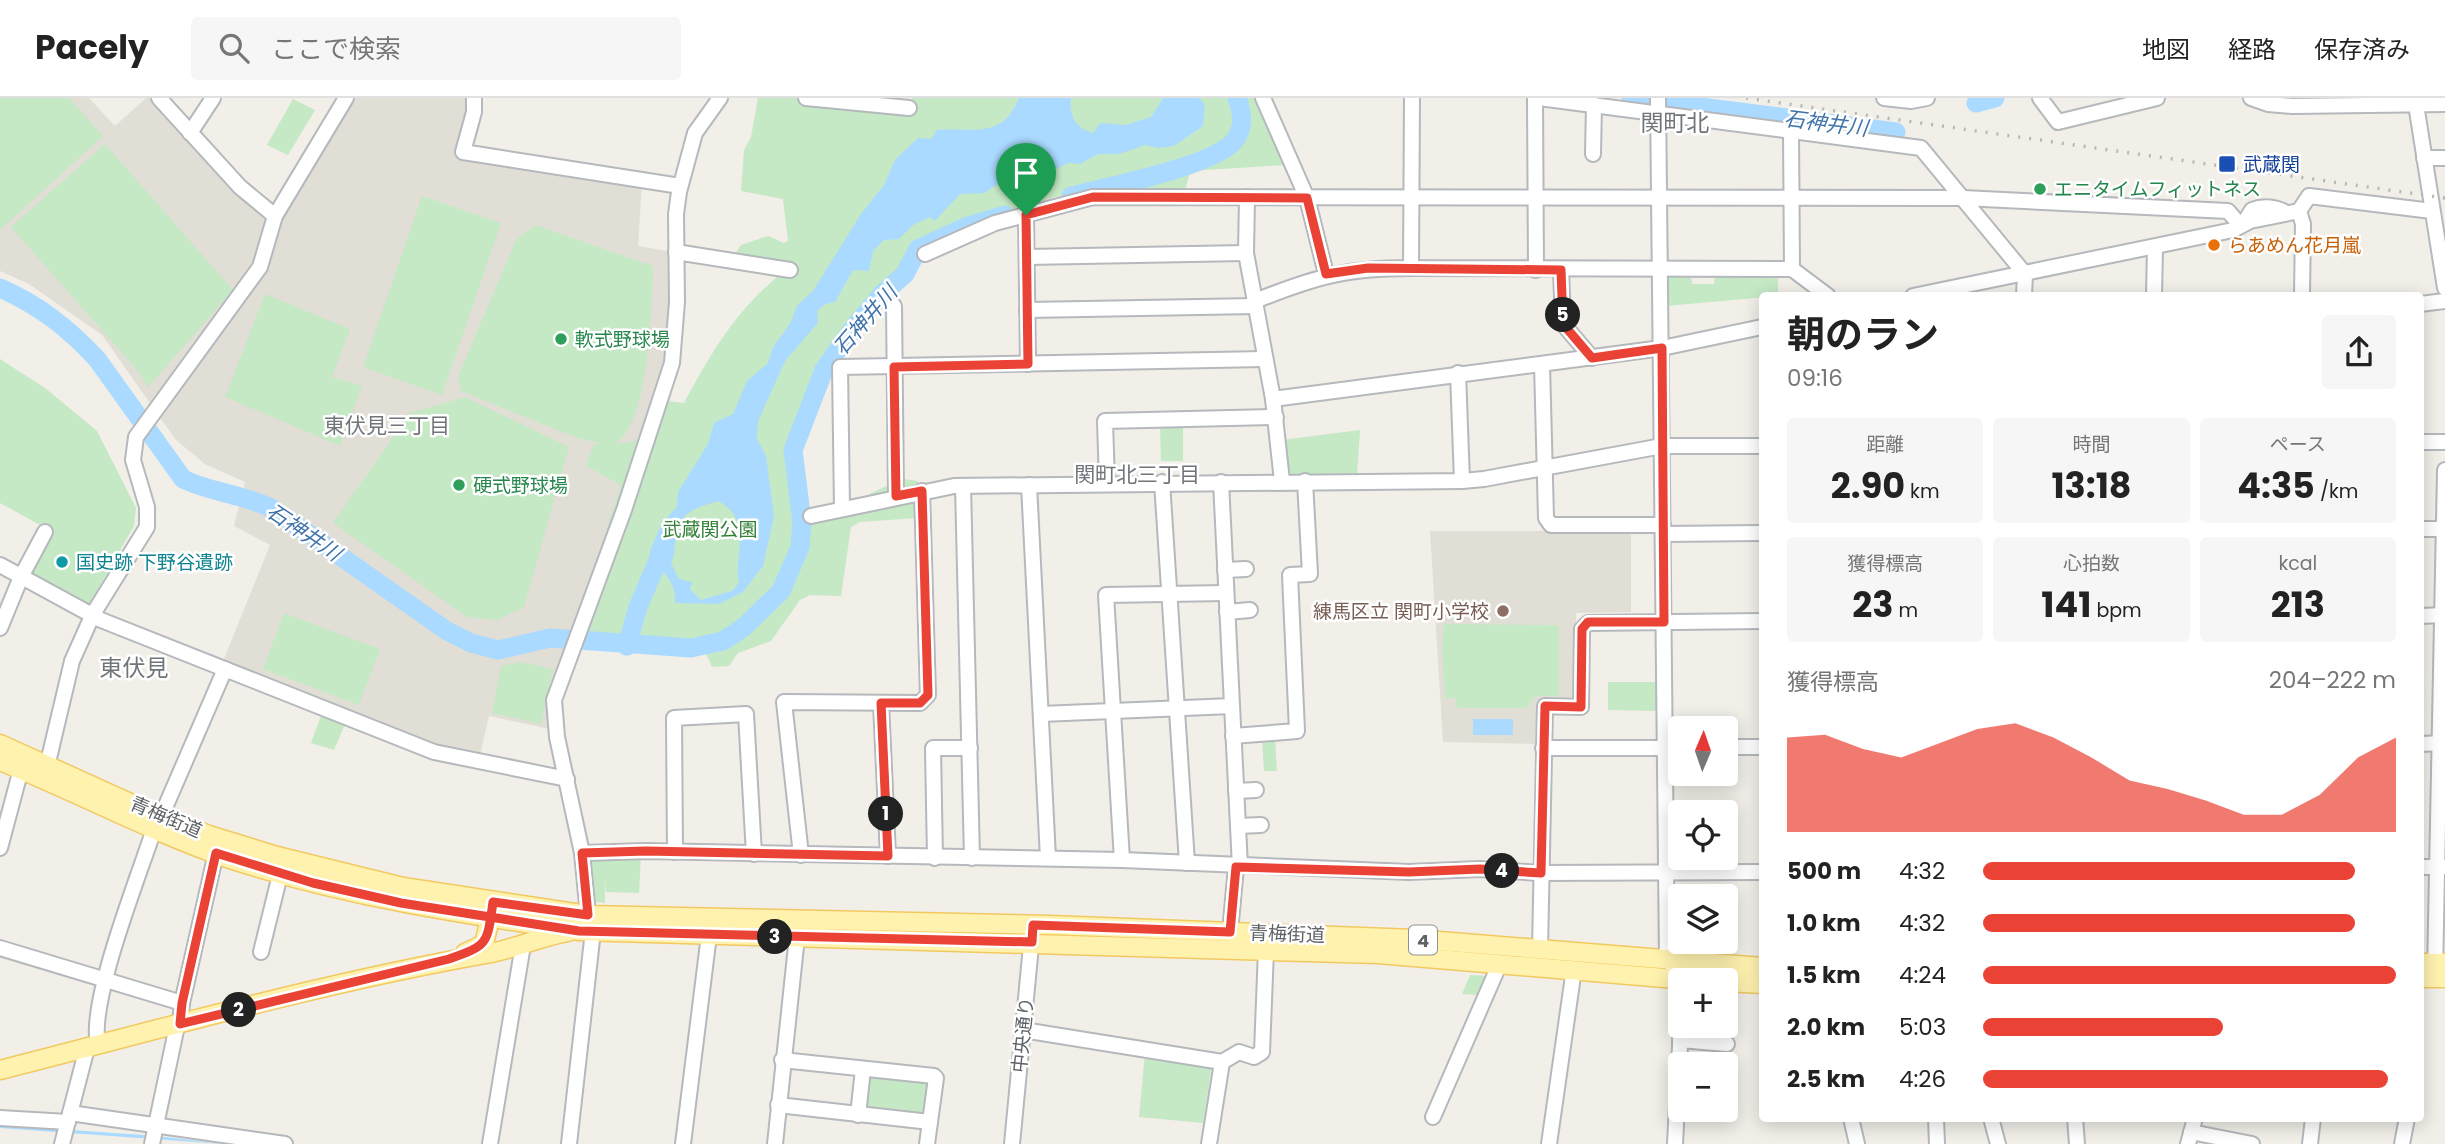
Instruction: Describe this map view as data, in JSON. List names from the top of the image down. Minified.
{"streets":{"main road":["青梅街道","4"],"street":["中央通り"]},"crossings":[["青梅街道","中央通り"]],"districts":["関町北","東伏見三丁目","関町北三丁目","東伏見"],"water":["石神井川"],"parks":["武蔵関公園"],"places":{"transit":["武蔵関"],"other":["エニタイムフィットネス","らあめん花月嵐","軟式野球場","硬式野球場","国史跡 下野谷遺跡","練馬区立 関町小学校"]},"north":"top","page":{"header":"Pacely","search":"ここで検索","nav":["地図","経路","保存済み"],"heading":["朝のラン","09:16"],"pins":["5","1","4","3","2"],"stats":[["距離","2.90 km"],["時間","13:18"],["ペース","4:35 /km"],["獲得標高","23 m"],["心拍数","141 bpm"],["kcal","213"]],"chart":["獲得標高","204–222 m"],"map_buttons":["+","−"],"list":[{"name":"500 m","note":"4:32"},{"name":"1.0 km","note":"4:32"},{"name":"1.5 km","note":"4:24"},{"name":"2.0 km","note":"5:03"},{"name":"2.5 km","note":"4:26"}]}}
